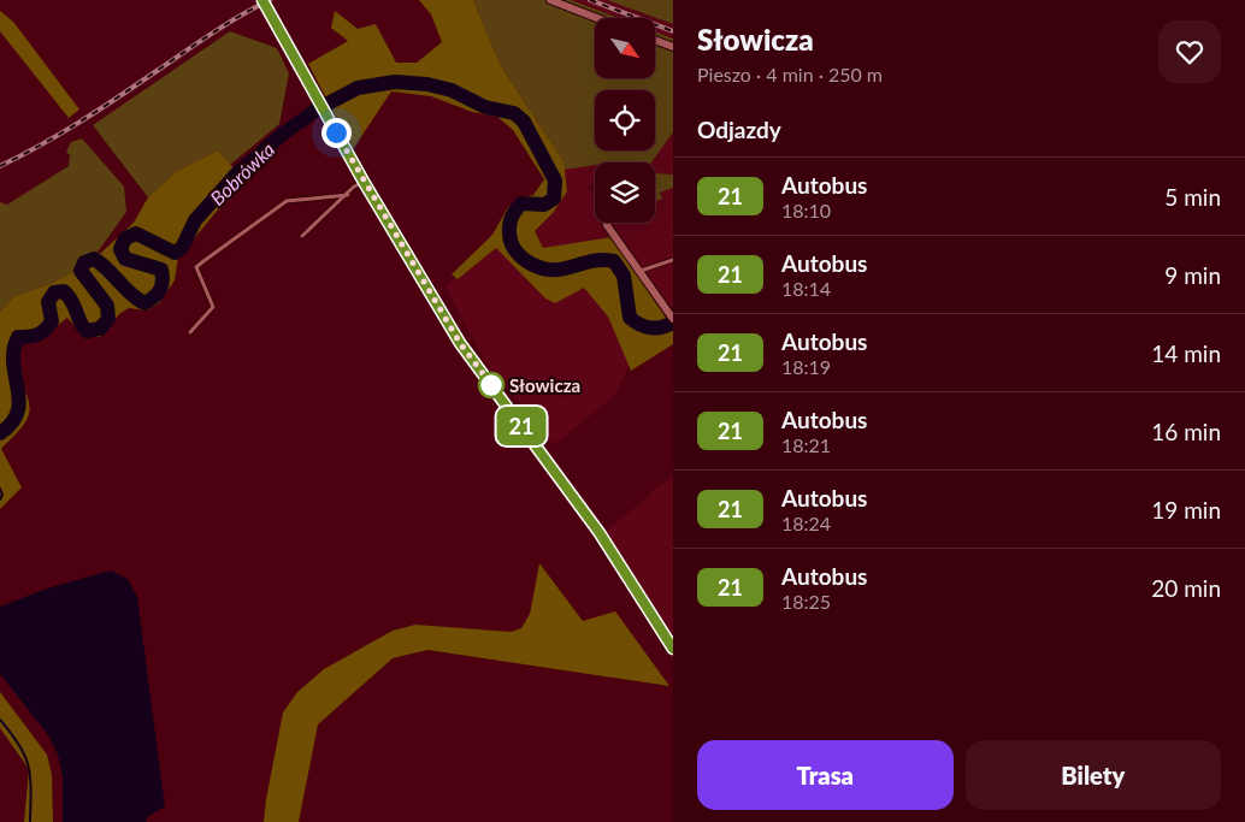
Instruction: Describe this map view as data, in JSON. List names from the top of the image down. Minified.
{"water":["Bobrówka"],"places":["Słowicza"],"lines":["bus line 21"],"north":"bottom right","page":{"on_map":"21","heading":[["Słowicza","Pieszo · 4 min · 250 m"],"Odjazdy"],"list":[{"mark":"21","name":"Autobus","note":"18:10","value":"5 min"},{"mark":"21","name":"Autobus","note":"18:14","value":"9 min"},{"mark":"21","name":"Autobus","note":"18:19","value":"14 min"},{"mark":"21","name":"Autobus","note":"18:21","value":"16 min"},{"mark":"21","name":"Autobus","note":"18:24","value":"19 min"},{"mark":"21","name":"Autobus","note":"18:25","value":"20 min"}],"buttons":["Trasa","Bilety"]}}
